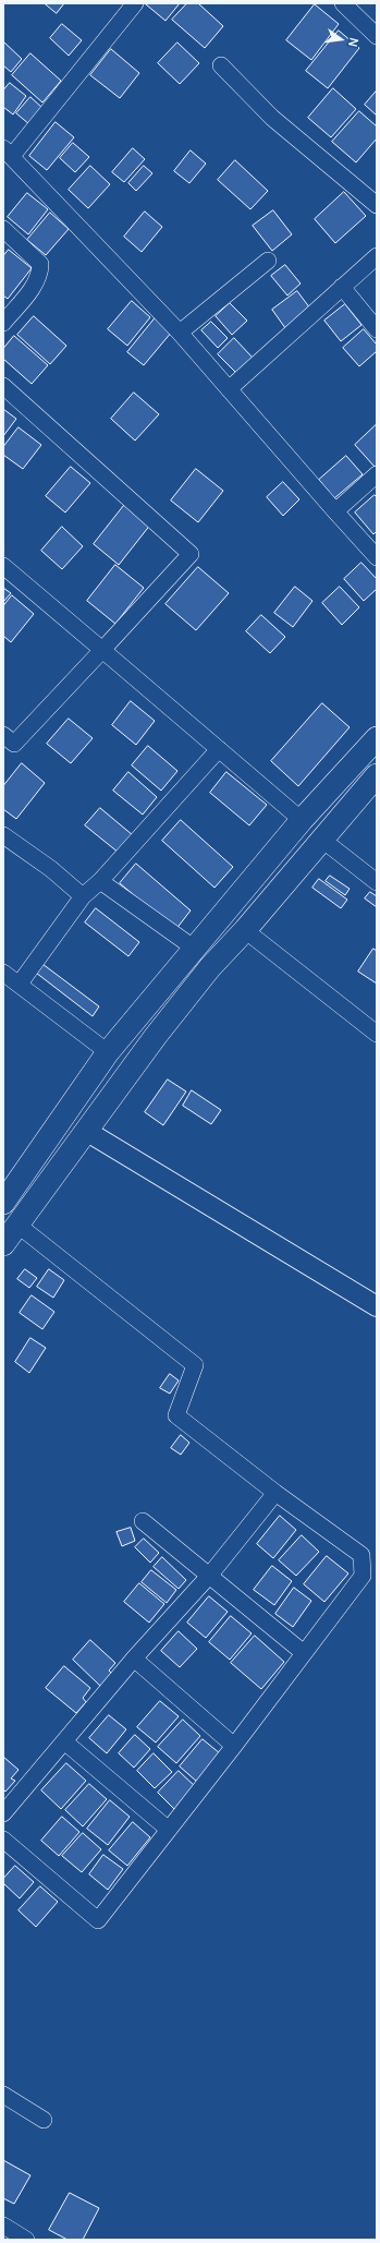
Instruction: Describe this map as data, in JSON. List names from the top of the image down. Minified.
{"north":"right"}
